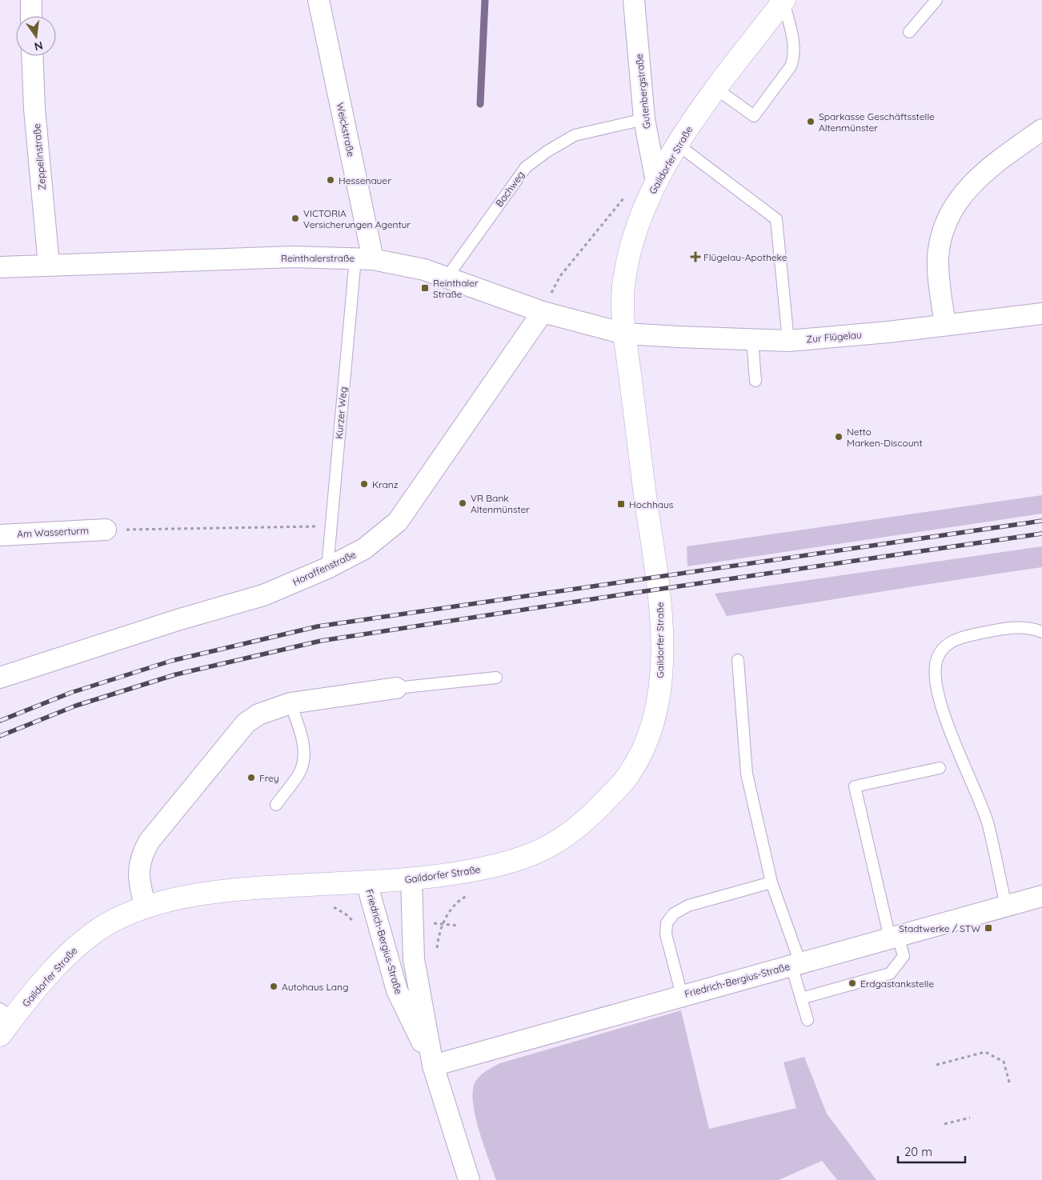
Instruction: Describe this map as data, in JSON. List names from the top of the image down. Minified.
{"streets":{"main road":["Gaildorfer Straße"],"street":["Gutenbergstraße","Weickstraße","Zeppelinstraße","Reinthalerstraße","Zur Flügelau","Am Wasserturm","Horaffenstraße","Friedrich-Bergius-Straße"],"lane":["Bachweg","Kurzer Weg"]},"crossings":[["Gutenbergstraße","Gaildorfer Straße"],["Gutenbergstraße","Bachweg"],["Weickstraße","Reinthalerstraße"],["Weickstraße","Kurzer Weg"],["Zeppelinstraße","Reinthalerstraße"],["Gaildorfer Straße","Reinthalerstraße"],["Gaildorfer Straße","Zur Flügelau"],["Gaildorfer Straße","Friedrich-Bergius-Straße"],["Bachweg","Reinthalerstraße"],["Reinthalerstraße","Zur Flügelau"],["Reinthalerstraße","Kurzer Weg"],["Reinthalerstraße","Horaffenstraße"],["Kurzer Weg","Horaffenstraße"]],"places":{"other":["Sparkasse Geschäftsstelle Altenmünster","Hessenauer","VICTORIA Versicherungen Agentur","Netto Marken-Discount","Kranz","VR Bank Altenmünster","Frey","Erdgastankstelle","Autohaus Lang"],"health":["Flügelau-Apotheke"],"transit":["Reinthaler Straße","Hochhaus","Stadtwerke / STW"]},"scale_bar":"20 m","north":"bottom"}
